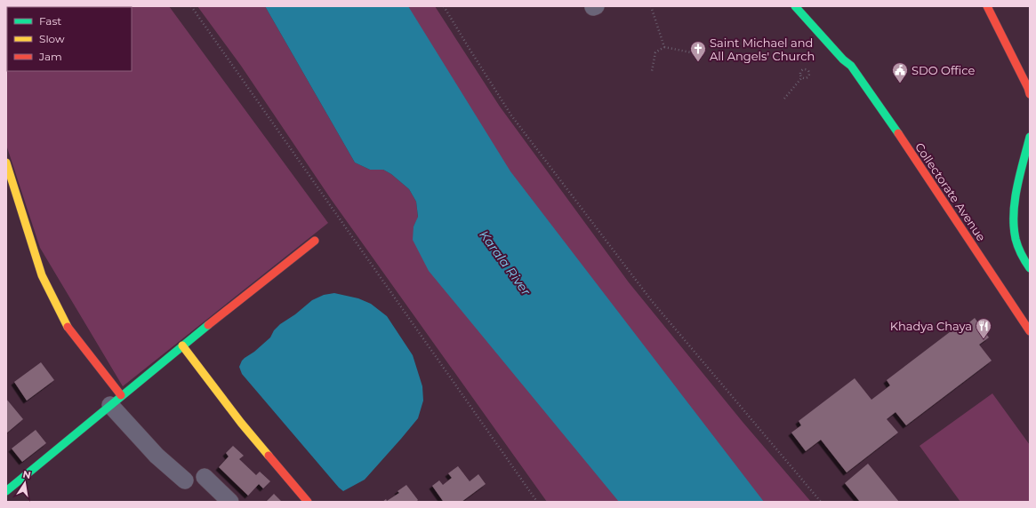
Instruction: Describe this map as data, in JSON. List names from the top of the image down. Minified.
{"streets":{"street":["Collectorate Avenue"]},"water":["Karala River"],"places":{"church":["Saint Michael and All Angels' Church"],"public building":["SDO Office"],"restaurant":["Khadya Chaya"]},"legend":["Fast","Slow","Jam"],"north":"top"}
